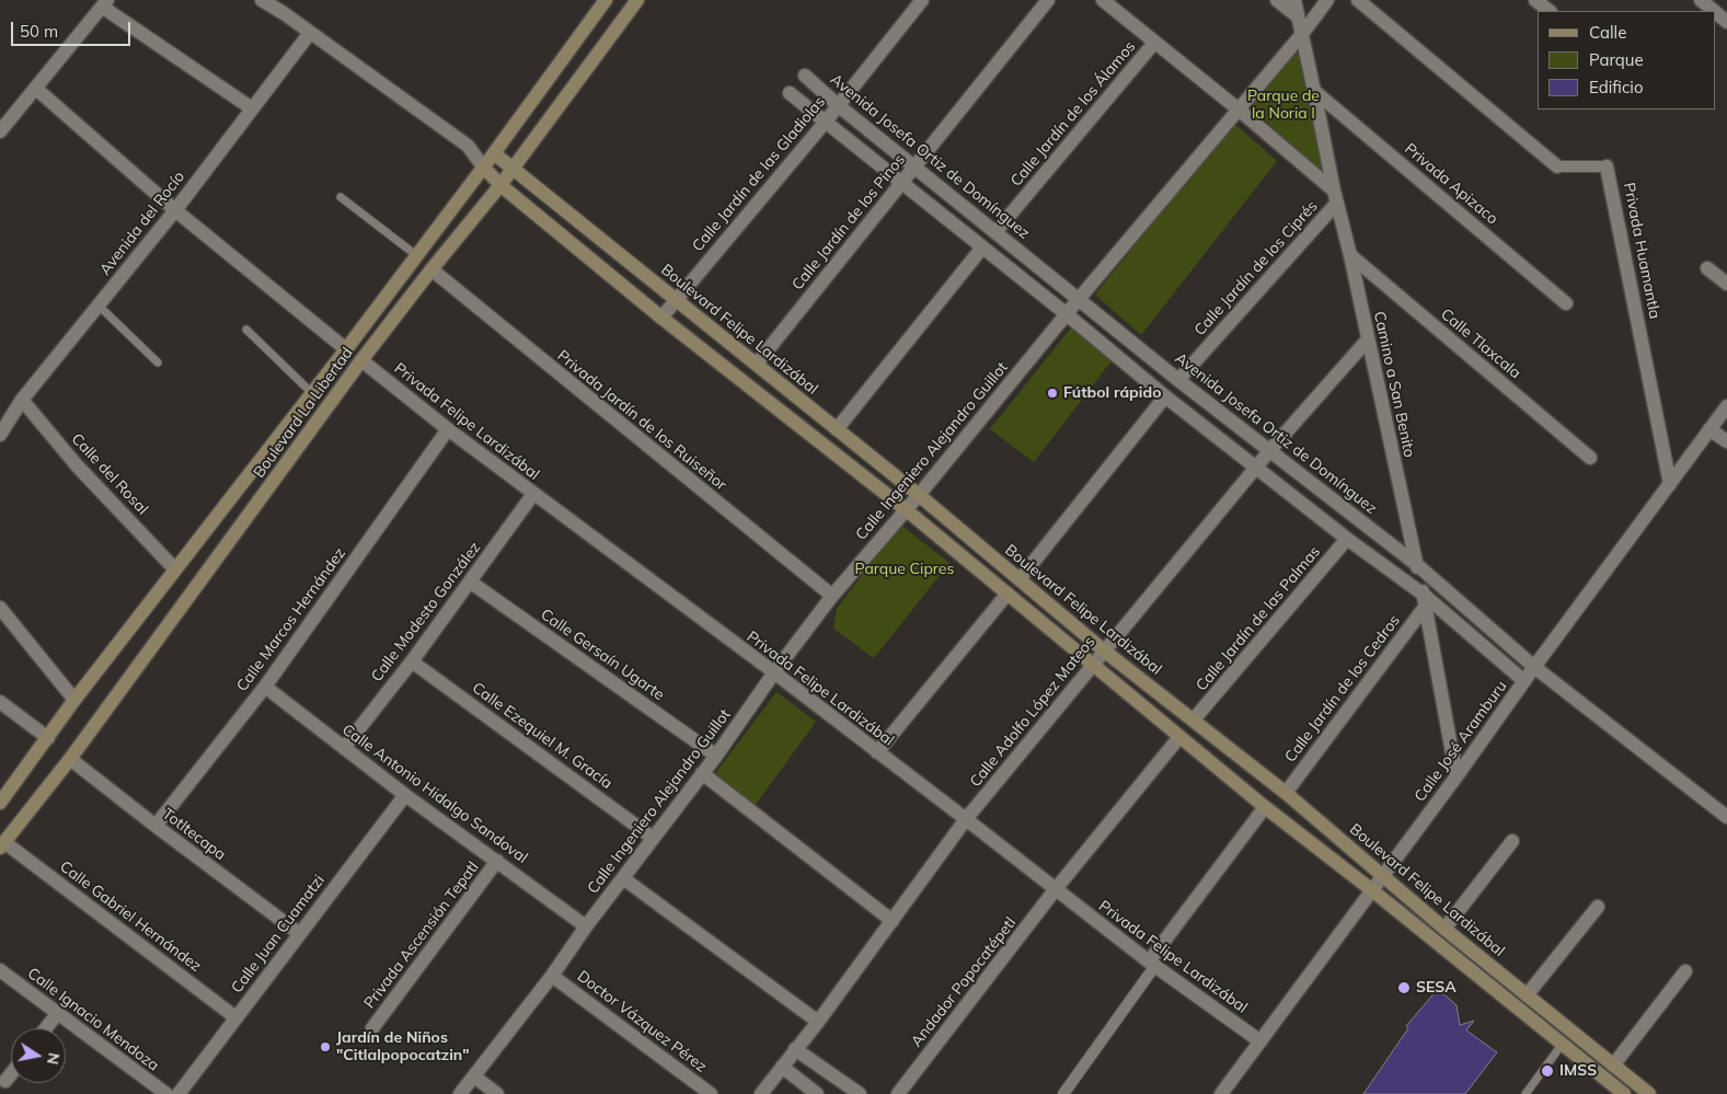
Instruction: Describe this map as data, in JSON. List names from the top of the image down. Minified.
{"streets":{"main road":["Boulevard Felipe Lardizábal","Boulevard La Libertad"],"street":["Calle Jardín de los Álamos","Avenida Josefa Ortiz de Domínguez","Calle Jardín de las Gladiolas","Privada Apizaco","Calle Jardín de los Pinos","Avenida del Rocío","Privada Huamantla","Calle Jardín de los Ciprés","Calle Tlaxcala","Camino a San Benito","Privada Jardín de los Ruiseñor","Privada Felipe Lardizábal","Calle Ingeniero Alejandro Guillot","Calle del Rosal","Calle Modesto González","Calle Jardín de las Palmas","Calle Marcos Hernández","Calle Gersaín Ugarte","Calle Jardín de los Cedros","Calle Adolfo López Mateos","Calle Ezequiel M. Gracía","Calle José Aramburu","Calle Antonio Hidalgo Sandoval","Totltecapa","Calle Gabriel Hernández","Calle Juan Cuamatzi","Privada Ascensión Tepatl","Andador Popocatépetl","Calle Ignacio Mendoza","Doctor Vázquez Pérez"]},"crossings":[["Calle Jardín de los Álamos","Avenida Josefa Ortiz de Domínguez"],["Avenida Josefa Ortiz de Domínguez","Calle Jardín de las Gladiolas"],["Avenida Josefa Ortiz de Domínguez","Calle Jardín de los Pinos"],["Avenida Josefa Ortiz de Domínguez","Calle Jardín de los Ciprés"],["Avenida Josefa Ortiz de Domínguez","Camino a San Benito"],["Avenida Josefa Ortiz de Domínguez","Calle Ingeniero Alejandro Guillot"],["Avenida Josefa Ortiz de Domínguez","Calle Adolfo López Mateos"],["Avenida Josefa Ortiz de Domínguez","Calle José Aramburu"],["Calle Jardín de las Gladiolas","Boulevard Felipe Lardizábal"],["Privada Apizaco","Camino a San Benito"],["Calle Jardín de los Pinos","Boulevard Felipe Lardizábal"],["Avenida del Rocío","Calle del Rosal"],["Privada Huamantla","Calle José Aramburu"],["Calle Jardín de los Ciprés","Camino a San Benito"],["Boulevard Felipe Lardizábal","Boulevard La Libertad"],["Boulevard Felipe Lardizábal","Calle Ingeniero Alejandro Guillot"],["Boulevard Felipe Lardizábal","Calle Jardín de las Palmas"],["Boulevard Felipe Lardizábal","Calle Jardín de los Cedros"],["Boulevard Felipe Lardizábal","Calle Adolfo López Mateos"],["Boulevard Felipe Lardizábal","Calle José Aramburu"],["Calle Tlaxcala","Camino a San Benito"],["Camino a San Benito","Calle Ingeniero Alejandro Guillot"],["Camino a San Benito","Calle Jardín de los Cedros"],["Camino a San Benito","Calle Adolfo López Mateos"],["Camino a San Benito","Calle José Aramburu"],["Boulevard La Libertad","Privada Jardín de los Ruiseñor"],["Boulevard La Libertad","Privada Felipe Lardizábal"],["Boulevard La Libertad","Calle del Rosal"],["Boulevard La Libertad","Totltecapa"],["Boulevard La Libertad","Calle Gabriel Hernández"],["Privada Jardín de los Ruiseñor","Calle Ingeniero Alejandro Guillot"],["Privada Felipe Lardizábal","Calle Ingeniero Alejandro Guillot"],["Privada Felipe Lardizábal","Calle Modesto González"],["Privada Felipe Lardizábal","Calle Marcos Hernández"],["Privada Felipe Lardizábal","Calle Adolfo López Mateos"],["Privada Felipe Lardizábal","Calle José Aramburu"],["Privada Felipe Lardizábal","Andador Popocatépetl"],["Calle Ingeniero Alejandro Guillot","Calle Gersaín Ugarte"],["Calle Ingeniero Alejandro Guillot","Calle Ezequiel M. Gracía"],["Calle Ingeniero Alejandro Guillot","Calle Antonio Hidalgo Sandoval"],["Calle Ingeniero Alejandro Guillot","Doctor Vázquez Pérez"],["Calle Modesto González","Calle Gersaín Ugarte"],["Calle Modesto González","Calle Ezequiel M. Gracía"],["Calle Modesto González","Calle Antonio Hidalgo Sandoval"],["Calle Marcos Hernández","Calle Antonio Hidalgo Sandoval"],["Calle Marcos Hernández","Totltecapa"],["Calle Antonio Hidalgo Sandoval","Calle Juan Cuamatzi"],["Calle Antonio Hidalgo Sandoval","Privada Ascensión Tepatl"],["Totltecapa","Calle Juan Cuamatzi"],["Calle Gabriel Hernández","Calle Juan Cuamatzi"]],"parks":["Parque de la Noria I","Parque Cipres"],"places":["Fútbol rápido","SESA","Jardín de Niños \"Citlalpopocatzin\"","IMSS"],"legend":["Calle","Parque","Edificio"],"scale_bar":"50 m","north":"right"}
